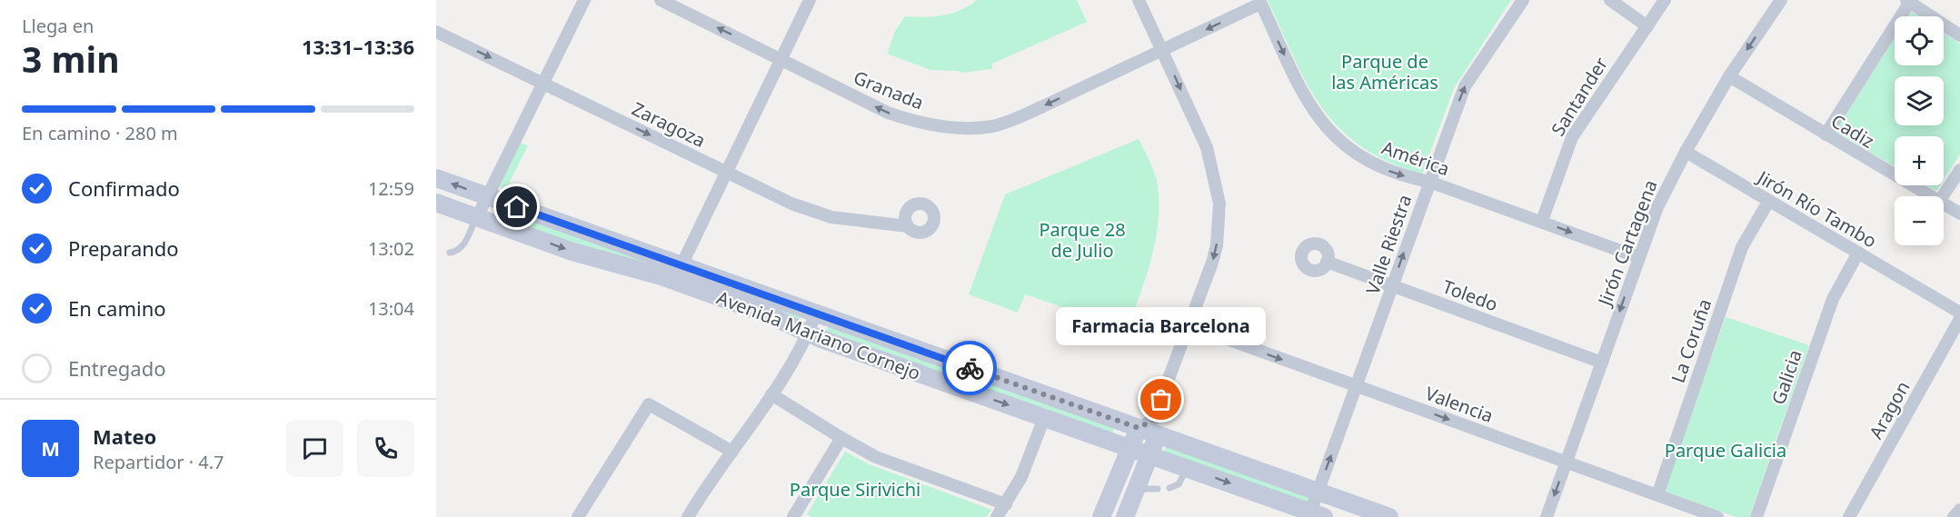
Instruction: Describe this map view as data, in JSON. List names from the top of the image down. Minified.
{"streets":{"main road":["Avenida Mariano Cornejo"],"street":["Granada","Santander","Zaragoza","Cadiz","América","Jirón Río Tambo","Jirón Cartagena","Valle Riestra","Toledo","La Coruña","Galicia","Valencia","Aragon"]},"crossings":[["Granada","América"],["Santander","América"],["Cadiz","Jirón Cartagena"],["América","Jirón Cartagena"],["América","Valle Riestra"],["Jirón Río Tambo","Jirón Cartagena"],["Jirón Río Tambo","La Coruña"],["Jirón Río Tambo","Galicia"],["Jirón Cartagena","Toledo"],["Jirón Cartagena","Valencia"],["Valle Riestra","Toledo"],["Valle Riestra","Avenida Mariano Cornejo"],["Valle Riestra","Valencia"],["La Coruña","Valencia"]],"one_way":["Granada","Zaragoza","América","Jirón Cartagena","Valle Riestra","Valencia"],"parks":["Parque de las Américas","Parque 28 de Julio","Parque Galicia","Parque Sirivichi"],"places":["Farmacia Barcelona"],"page":{"heading":["3 min","Llega en","13:31–13:36"],"panel":["Mateo","Repartidor · 4.7"],"map_buttons":["+","−"],"bar":"En camino · 280 m","list":[["Confirmado","12:59"],["Preparando","13:02"],["En camino","13:04"],"Entregado"],"bubble":"Farmacia Barcelona","round":"M"}}
